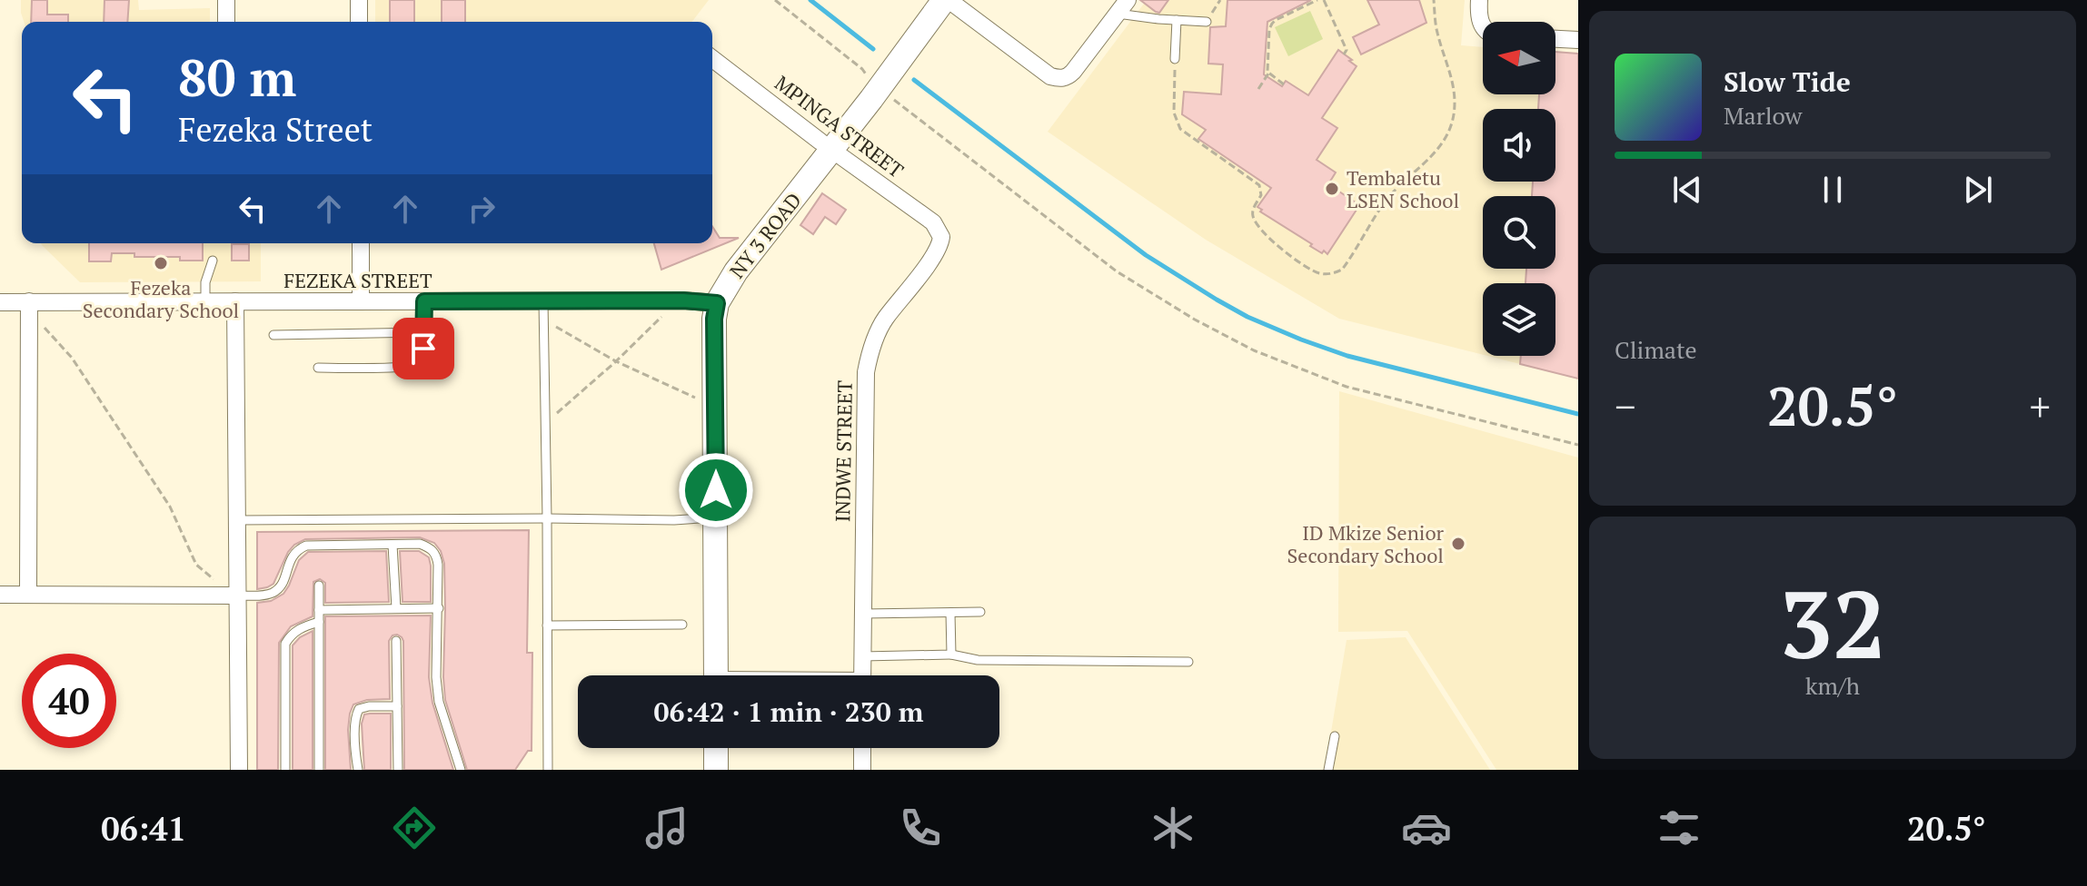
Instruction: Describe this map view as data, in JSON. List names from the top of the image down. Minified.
{"streets":{"street":["MPINGA STREET","NY 3 ROAD","FEZEKA STREET","INDWE STREET"]},"crossings":[["MPINGA STREET","NY 3 ROAD"],["MPINGA STREET","INDWE STREET"],["NY 3 ROAD","FEZEKA STREET"]],"places":["Tembaletu LSEN School","Fezeka Secondary School","ID Mkize Senior Secondary School"],"north":"left","page":{"turn":["80 m","Fezeka Street"],"song":["Slow Tide","Marlow"],"tile":["Climate",["32","km/h"]],"heat":["−","20.5°","+"],"limit":"40","trip":"06:42 · 1 min · 230 m","tabs":["06:41","20.5°"]}}
